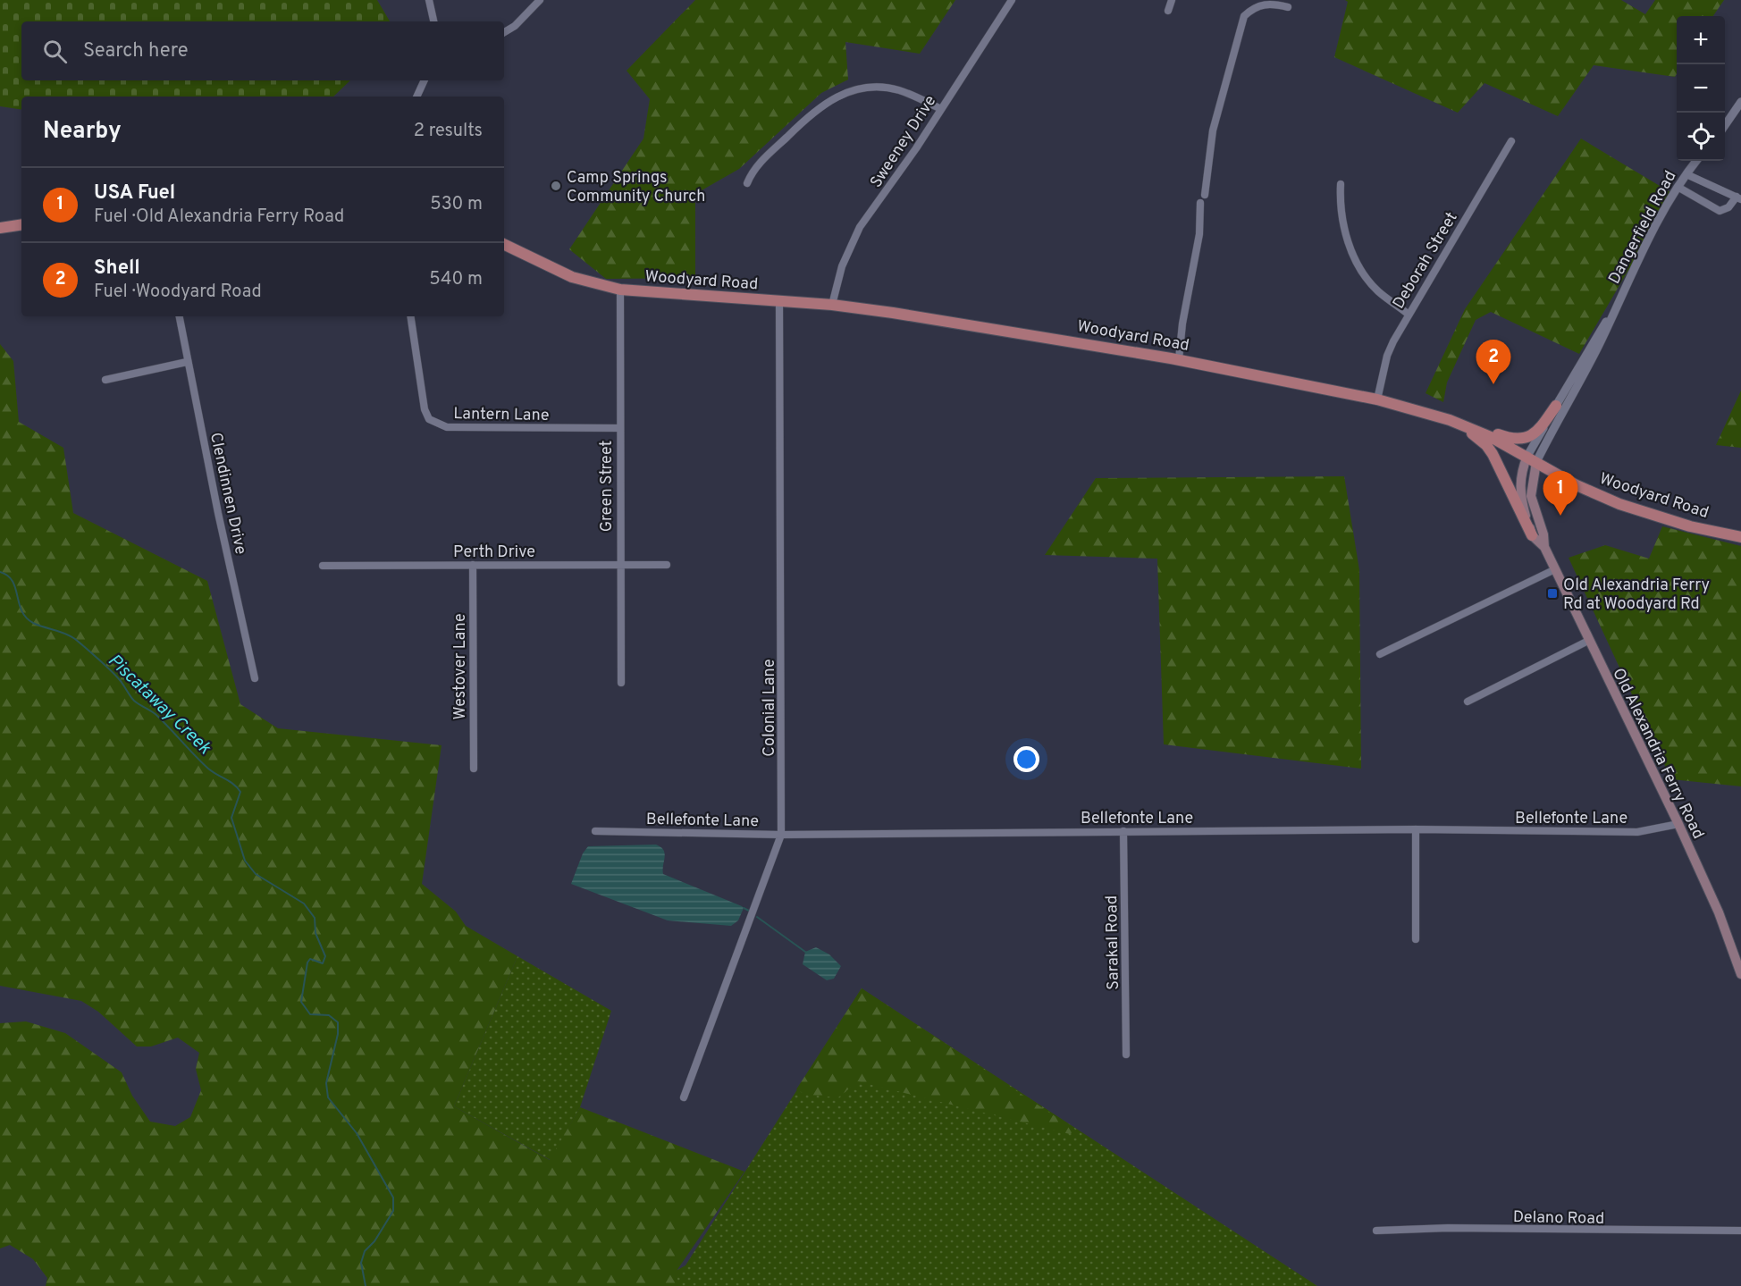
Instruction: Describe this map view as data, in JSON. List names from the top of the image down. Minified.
{"streets":{"main road":["Woodyard Road","Old Alexandria Ferry Road"],"street":["Sweeney Drive","Dangerfield Road","Deborah Street","Lantern Lane","Green Street","Clendinnen Drive","Perth Drive","Westover Lane","Colonial Lane","Bellefonte Lane","Sarakal Road","Delano Road"]},"crossings":[["Sweeney Drive","Woodyard Road"],["Dangerfield Road","Woodyard Road"],["Dangerfield Road","Old Alexandria Ferry Road"],["Deborah Street","Woodyard Road"],["Woodyard Road","Green Street"],["Woodyard Road","Colonial Lane"],["Woodyard Road","Old Alexandria Ferry Road"],["Lantern Lane","Green Street"],["Green Street","Perth Drive"],["Perth Drive","Westover Lane"],["Colonial Lane","Bellefonte Lane"],["Old Alexandria Ferry Road","Bellefonte Lane"],["Bellefonte Lane","Sarakal Road"]],"water":["Piscataway Creek"],"places":{"other":["Camp Springs Community Church"],"transit":["Old Alexandria Ferry Rd at Woodyard Rd"]},"page":{"map_buttons":["+","−"],"search":"Search here","heading":["Nearby","2 results"],"list":[{"mark":"1","name":"USA Fuel","note":"Fuel · Old Alexandria Ferry Road","value":"530 m"},{"mark":"2","name":"Shell","note":"Fuel · Woodyard Road","value":"540 m"}],"pins":["2","1"]}}
